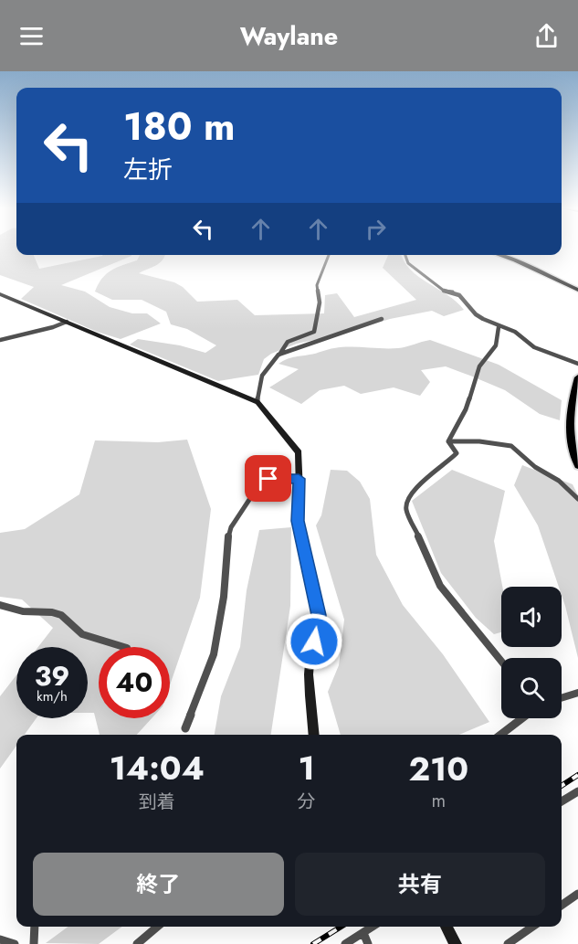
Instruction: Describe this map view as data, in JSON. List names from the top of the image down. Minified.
{"page":{"header":"Waylane","turn":["180 m","左折"],"speed":"39 km/h","limit":"40","eta":["14:04","到着","1","分","210","m"],"buttons":["終了","共有"]}}
